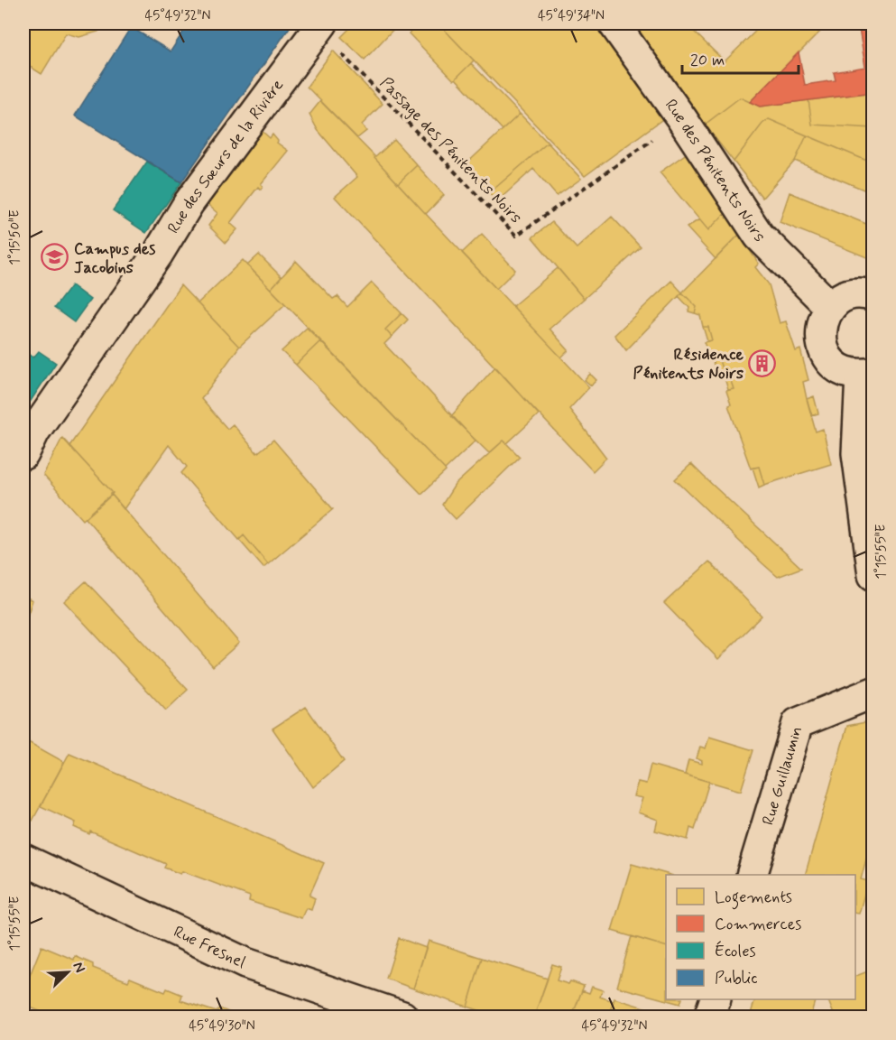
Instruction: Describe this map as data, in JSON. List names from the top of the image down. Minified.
{"streets":{"street":["Rue des Sœurs de la Rivière","Rue des Pénitents Noirs","Rue Guillaumin","Rue Fresnel"],"path":["Passage des Pénitents Noirs"]},"crossings":[["Passage des Pénitents Noirs","Rue des Sœurs de la Rivière"],["Passage des Pénitents Noirs","Rue des Pénitents Noirs"]],"places":{"school or university":["Campus des Jacobins"],"building":["Résidence Pénitents Noirs"]},"legend":["Logements","Commerces","Écoles","Public"],"scale_bar":"20 m","north":"top right","coordinates":["45°49'32\"N","45°49'34\"N","1°15'50\"E","1°15'55\"E","45°49'30\"N"]}
